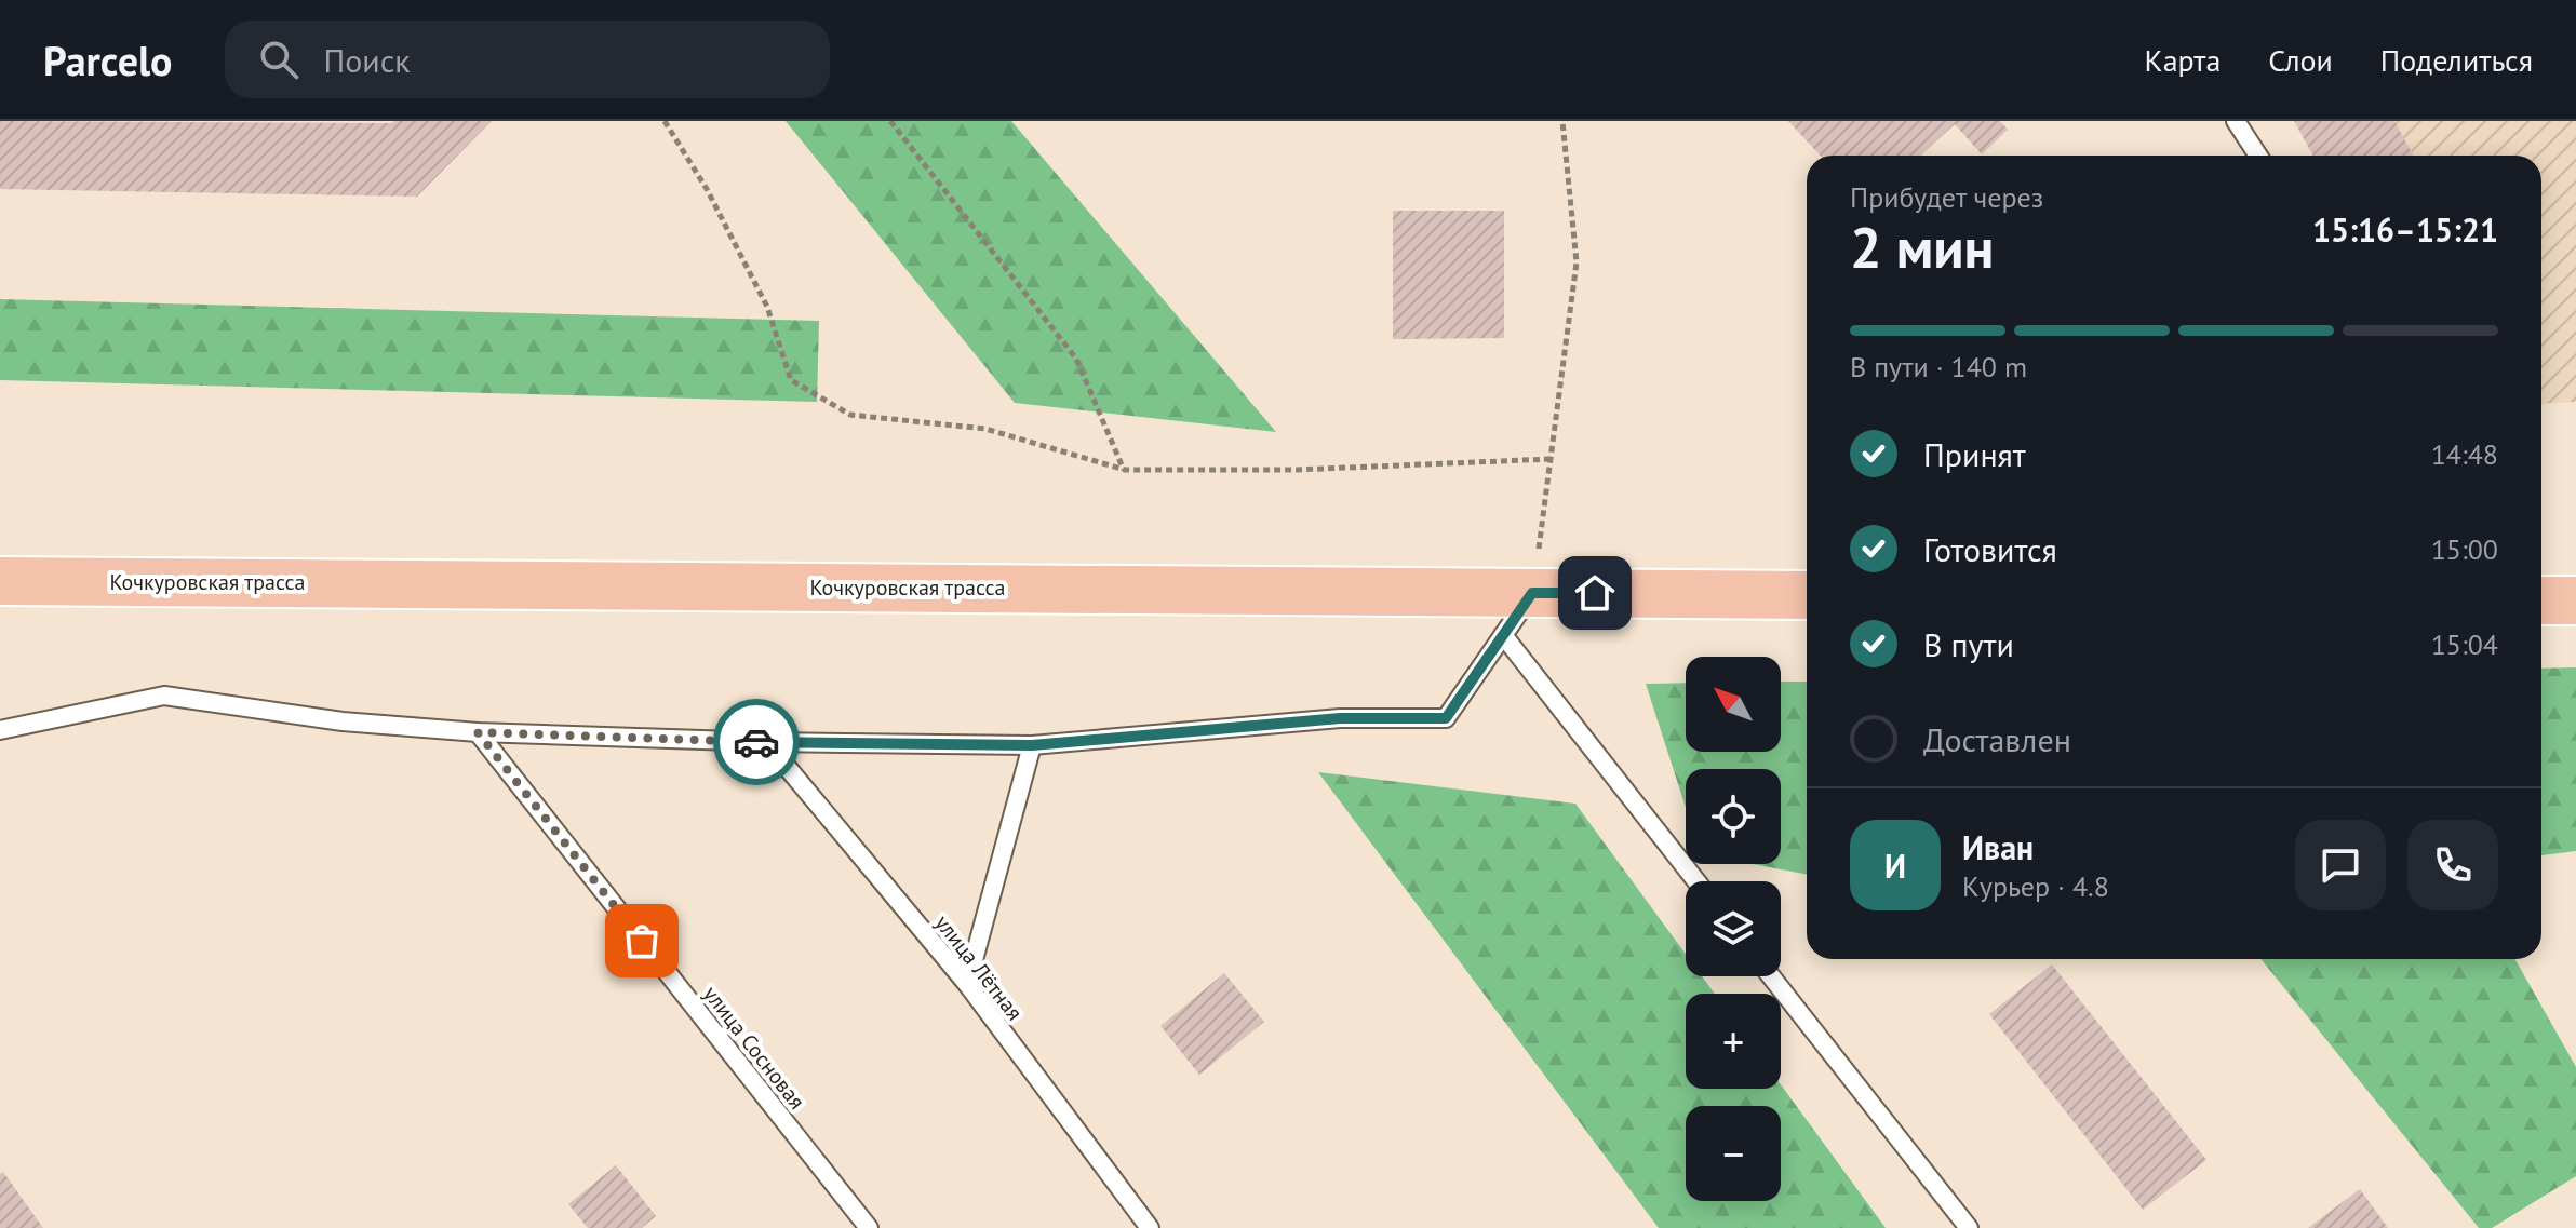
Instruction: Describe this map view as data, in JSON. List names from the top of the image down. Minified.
{"streets":{"main road":["Кочкуровская трасса"],"lane":["улица Лётная","улица Сосновая"]},"north":"top left","page":{"header":"Parcelo","search":"Поиск","nav":["Карта","Слои","Поделиться"],"heading":["2 мин","Прибудет через","15:16–15:21"],"panel":["Иван","Курьер · 4.8"],"bar":"В пути · 140 m","list":[["Принят","14:48"],["Готовится","15:00"],["В пути","15:04"],"Доставлен"],"map_buttons":["+","−"],"round":"И"}}
